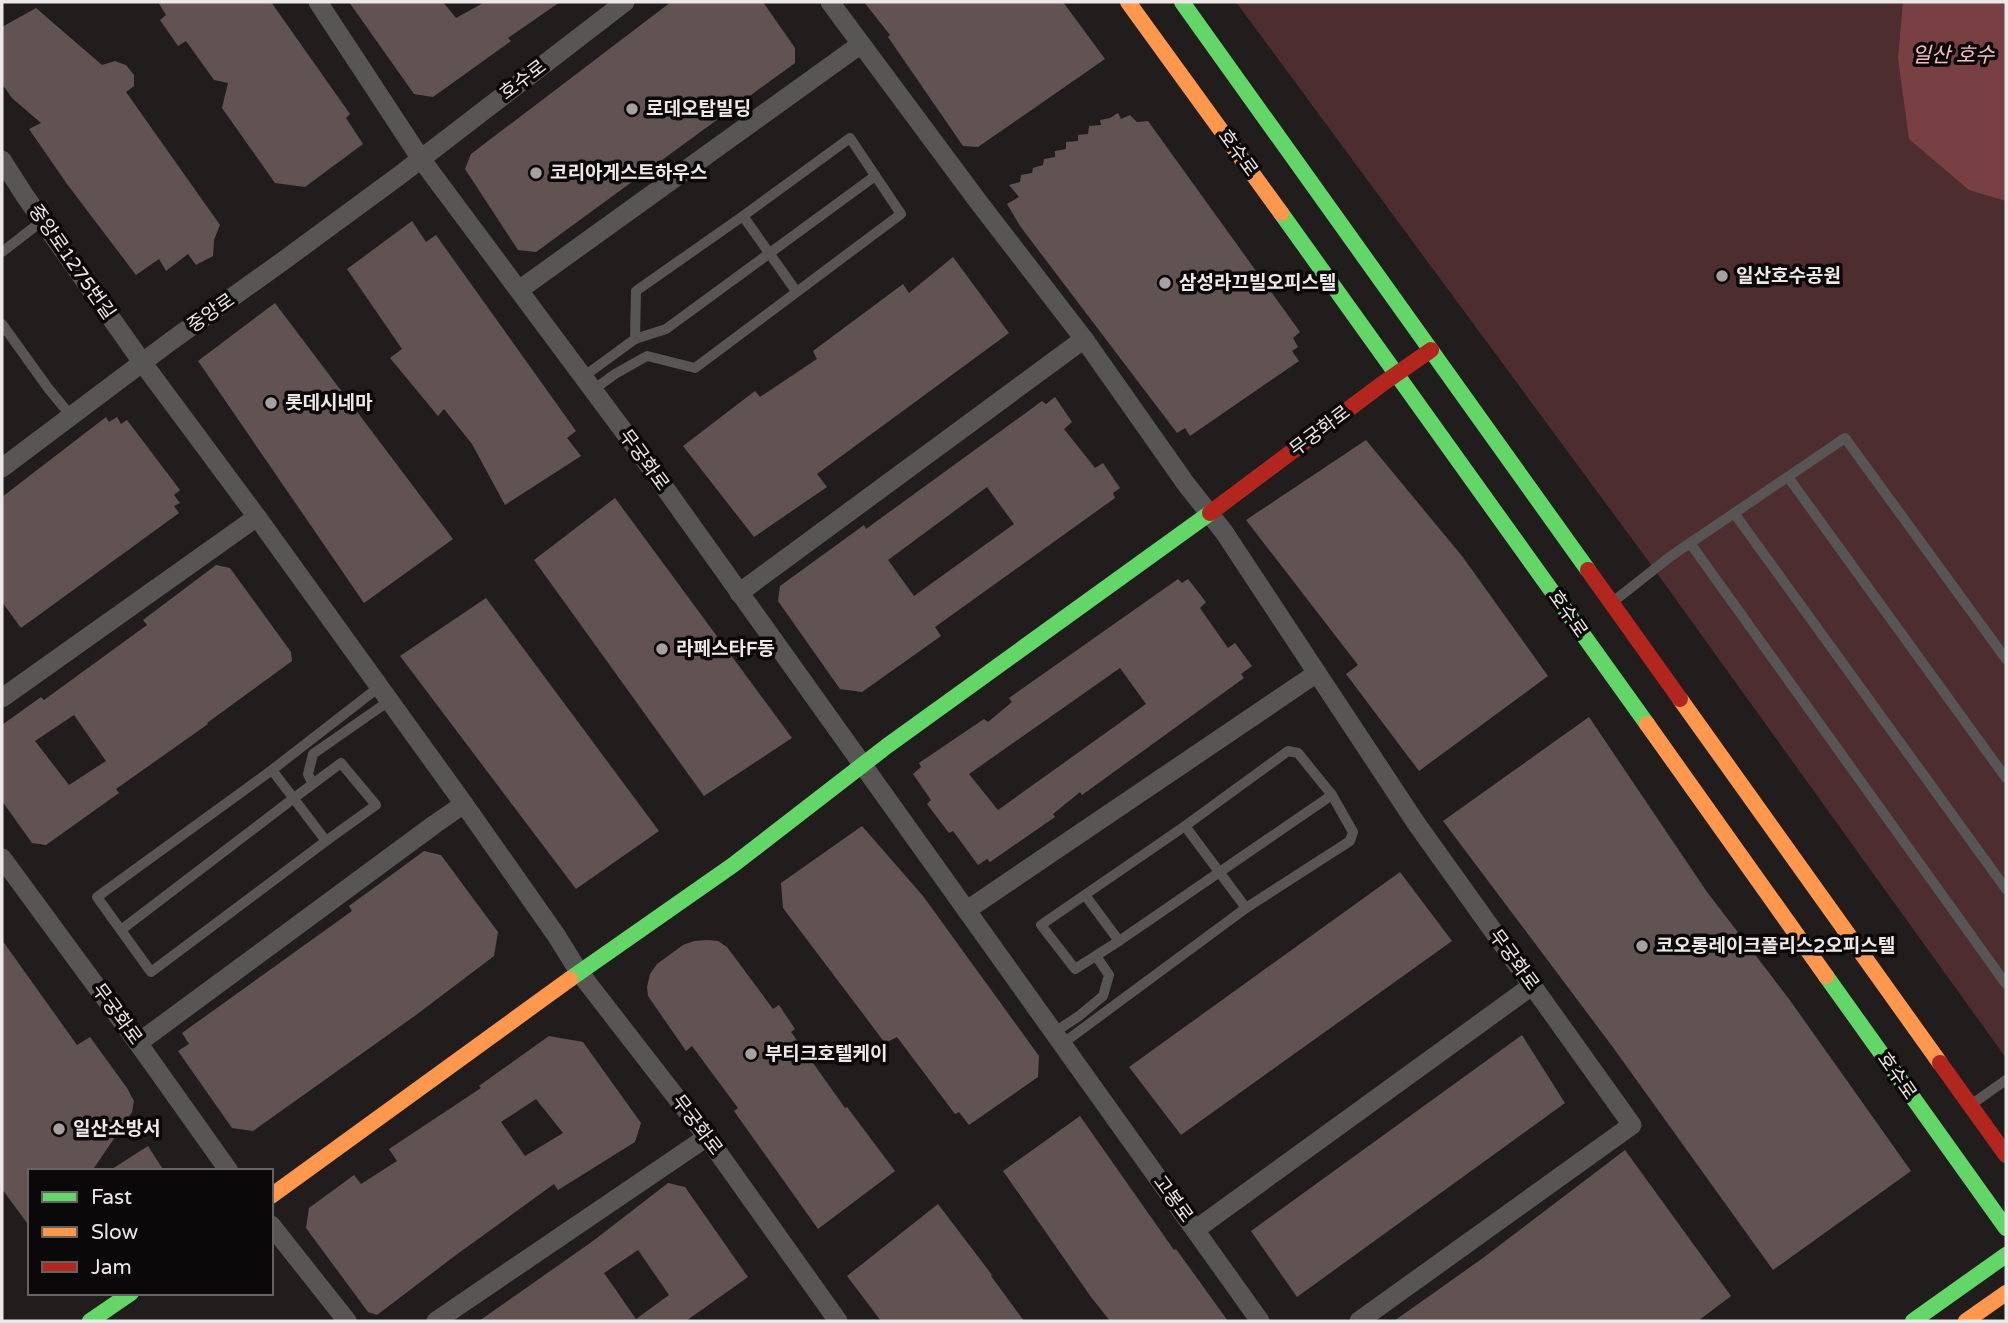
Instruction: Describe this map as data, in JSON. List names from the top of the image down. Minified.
{"streets":{"main road":["호수로","무궁화로"],"street":["중앙로1275번길","중앙로","고봉로"]},"crossings":[["호수로","중앙로"],["호수로","무궁화로"],["중앙로1275번길","중앙로"],["중앙로1275번길","무궁화로"],["중앙로","무궁화로"],["무궁화로","고봉로"]],"water":["일산 호수"],"places":["로데오탑빌딩","코리아게스트하우스","일산호수공원","삼성라끄빌오피스텔","롯데시네마","라페스타F동","코오롱레이크폴리스2오피스텔","부티크호텔케이","일산소방서"],"legend":["Fast","Slow","Jam"]}
